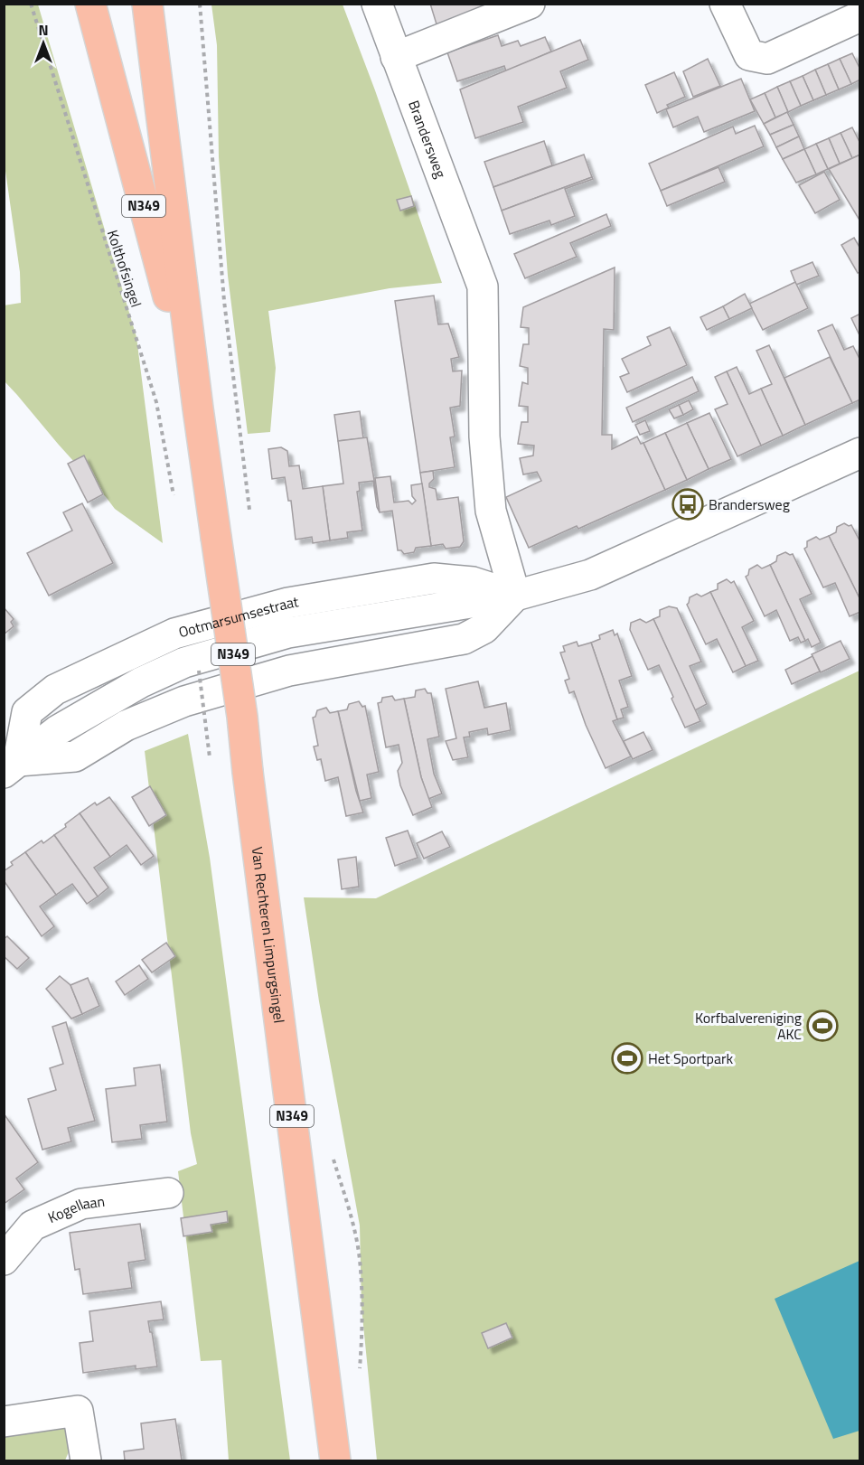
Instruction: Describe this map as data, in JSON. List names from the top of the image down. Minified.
{"streets":{"main road":["N349","Van Rechteren Limpurgsingel"],"street":["Brandersweg","Ootmarsumsestraat","Kogellaan"],"path":["Kolthofsingel"]},"crossings":[["Brandersweg","Ootmarsumsestraat"]],"places":{"bus stop":["Brandersweg"],"sports":["Korfbalvereniging AKC","Het Sportpark"]},"north":"top"}
